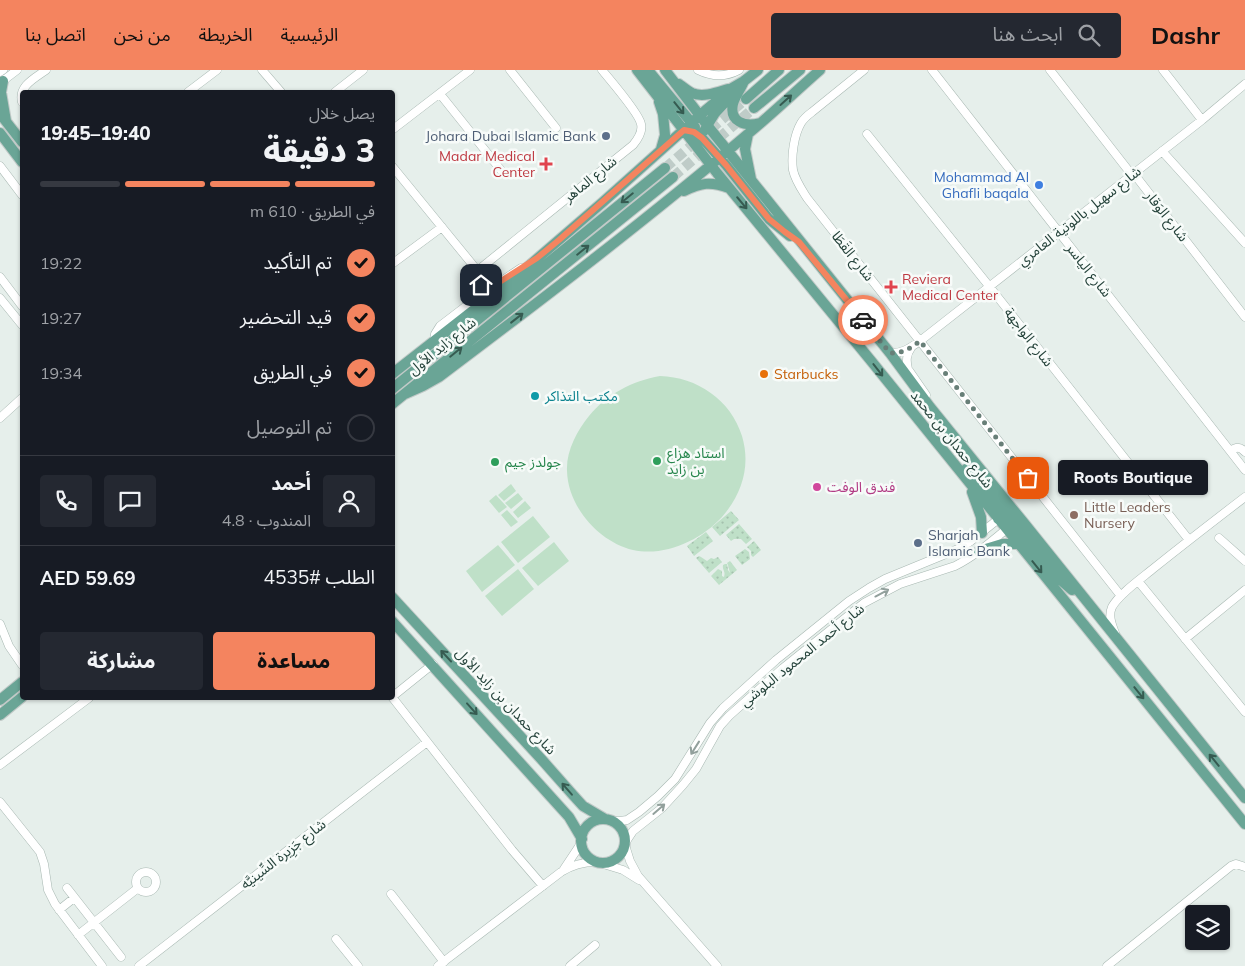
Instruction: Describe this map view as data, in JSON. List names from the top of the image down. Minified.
{"streets":{"main road":["شارع زايد الأول","شارع حمدان بن محمد","شارع حمدان بن زايد الأول"],"street":["شارع الماهر","شارع سهيل باللوتية العامري","شارع الوَقار","شارع القَطَا","شارع الياسر","شارع الواجهة","شارع أحمد المحمود البلوشي","شارع جَزِيرة السِّينيَّه"]},"crossings":[["شارع سهيل باللوتية العامري","شارع الوَقار"],["شارع سهيل باللوتية العامري","شارع القَطَا"],["شارع سهيل باللوتية العامري","شارع الياسر"],["شارع سهيل باللوتية العامري","شارع الواجهة"],["شارع سهيل باللوتية العامري","شارع حمدان بن محمد"],["شارع حمدان بن محمد","شارع أحمد المحمود البلوشي"],["شارع أحمد المحمود البلوشي","شارع حمدان بن زايد الأول"]],"places":{"other":["Johara Dubai Islamic Bank","Mohammad Al Ghafli baqala","Starbucks","مكتب التذاكر","استاد هزاع بن زايد","جولدز جيم","Roots Boutique","فندق الوفت","Little Leaders Nursery","Sharjah Islamic Bank"],"health":["Madar Medical Center","Reviera Medical Center"]},"page":{"header":"Dashr","search":"ابحث هنا","nav":["الرئيسية","الخريطة","من نحن","اتصل بنا"],"heading":["3 دقيقة","يصل خلال","19:40–19:45"],"panel":["أحمد","المندوب · 4.8","الطلب #4535","AED 59.69"],"bar":"في الطريق · 610 m","list":[["تم التأكيد","19:22"],["قيد التحضير","19:27"],["في الطريق","19:34"],"تم التوصيل"],"bubble":"Roots Boutique","buttons":["مساعدة","مشاركة"]}}
